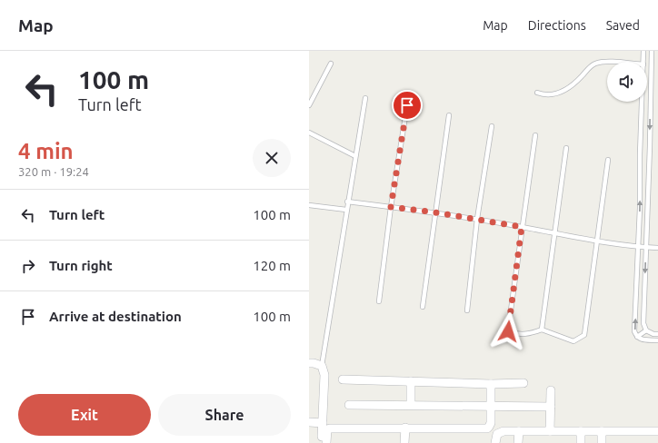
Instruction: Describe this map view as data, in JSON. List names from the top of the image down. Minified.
{"page":{"header":"Map","nav":["Map","Directions","Saved"],"turn":["100 m","Turn left"],"heading":["4 min","320 m · 19:24"],"list":[{"name":"Turn left","value":"100 m"},{"name":"Turn right","value":"120 m"},{"name":"Arrive at destination","value":"100 m"}],"buttons":["Exit","Share"]}}
